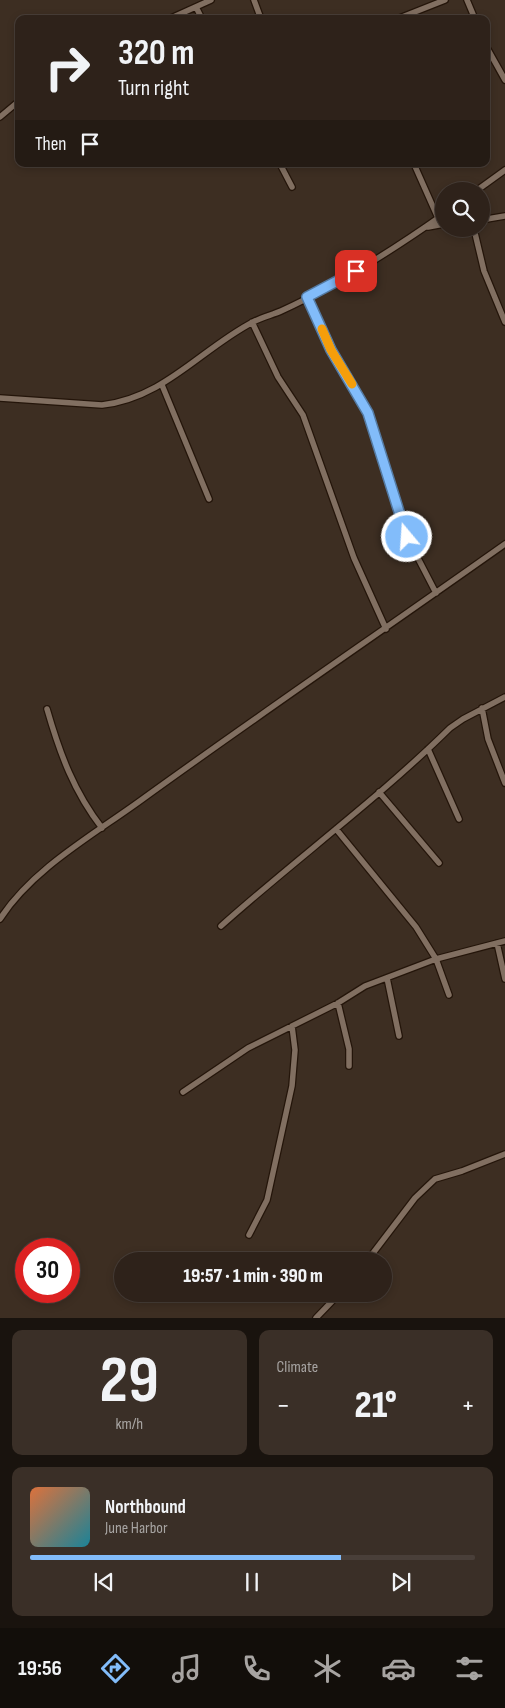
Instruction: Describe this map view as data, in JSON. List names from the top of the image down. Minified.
{"page":{"turn":["320 m","Turn right"],"then":"Then","limit":"30","trip":"19:57 · 1 min · 390 m","tile":[["29","km/h"],"Climate"],"heat":["−","21°","+"],"song":["Northbound","June Harbor"],"tabs":"19:56"}}
